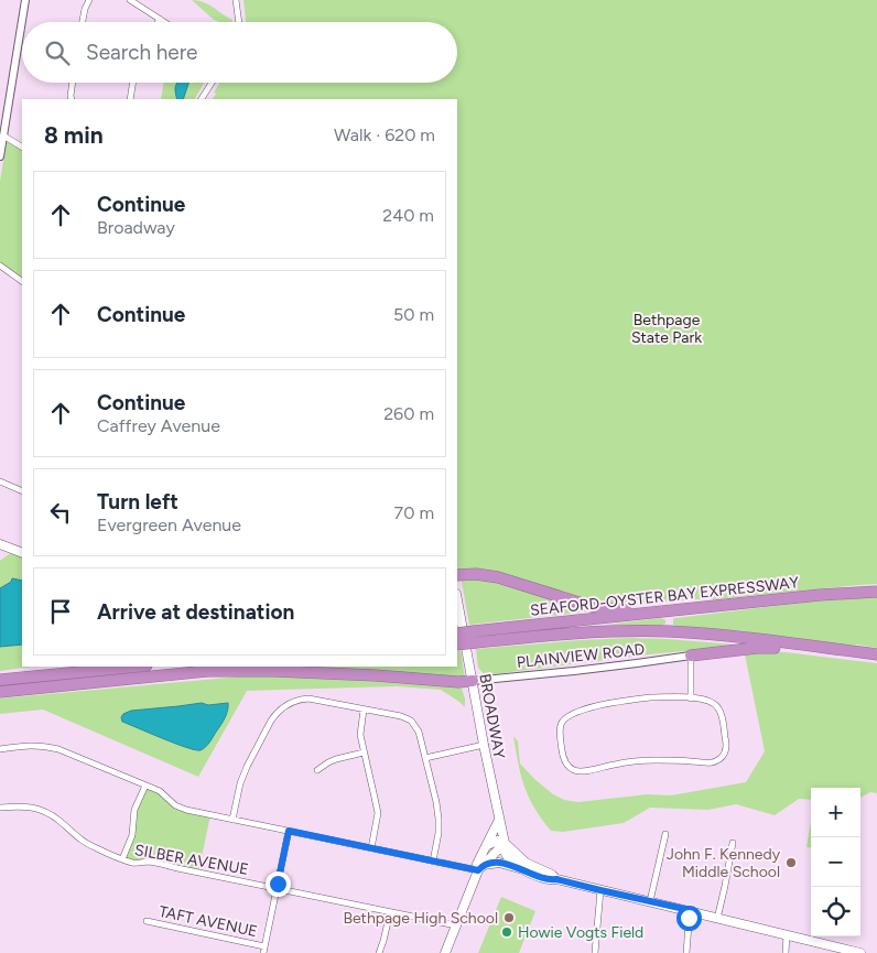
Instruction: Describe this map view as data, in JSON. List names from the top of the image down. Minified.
{"streets":{"highway":["SEAFORD-OYSTER BAY EXPRESSWAY"],"main road":["BROADWAY"],"street":["PLAINVIEW ROAD","SILBER AVENUE","TAFT AVENUE"]},"crossings":[["PLAINVIEW ROAD","BROADWAY"]],"parks":["Bethpage State Park"],"places":["John F. Kennedy Middle School","Bethpage High School","Howie Vogts Field"],"page":{"search":"Search here","heading":["8 min","Walk · 620 m"],"list":[["Continue","Broadway","240 m"],["Continue","50 m"],["Continue","Caffrey Avenue","260 m"],["Turn left","Evergreen Avenue","70 m"],"Arrive at destination"],"map_buttons":["+","−"]}}
